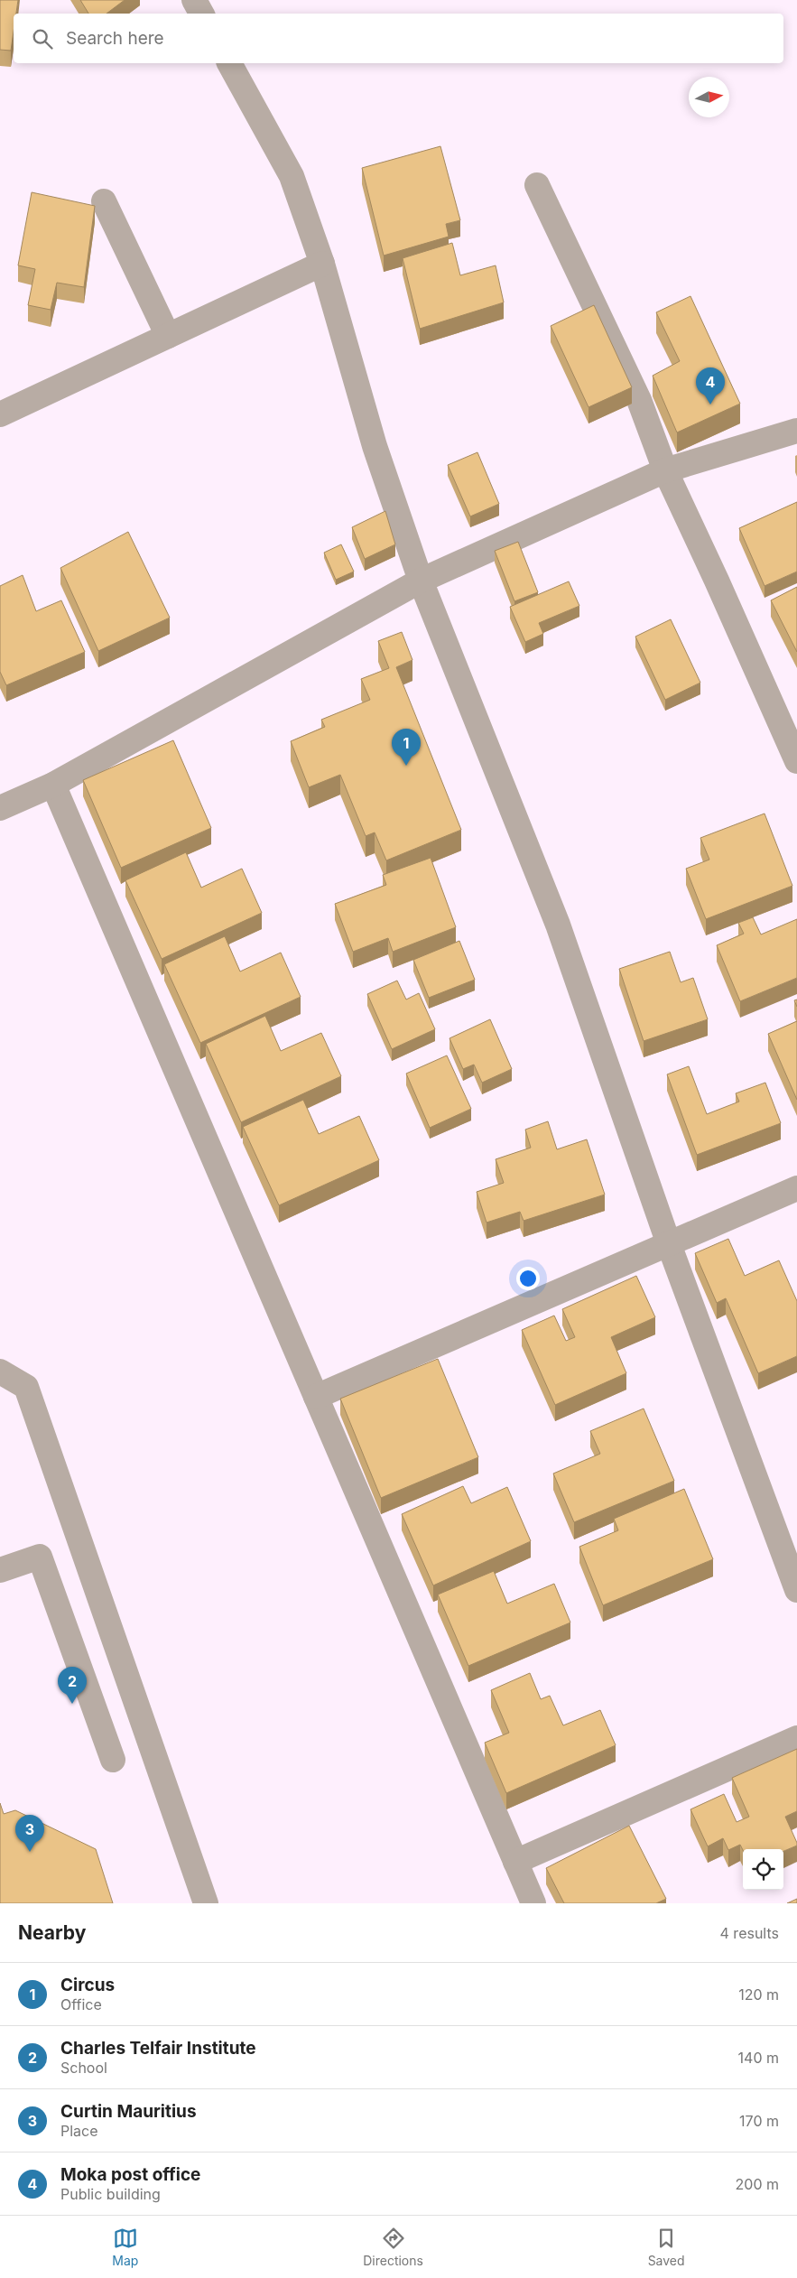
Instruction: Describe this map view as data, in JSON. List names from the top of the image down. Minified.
{"north":"right","page":{"search":"Search here","pins":["4","1","2","3"],"heading":["Nearby","4 results"],"list":[{"mark":"1","name":"Circus","note":"Office","value":"120 m"},{"mark":"2","name":"Charles Telfair Institute","note":"School","value":"140 m"},{"mark":"3","name":"Curtin Mauritius","note":"Place","value":"170 m"},{"mark":"4","name":"Moka post office","note":"Public building","value":"200 m"}],"nav":["Map","Directions","Saved"]}}
